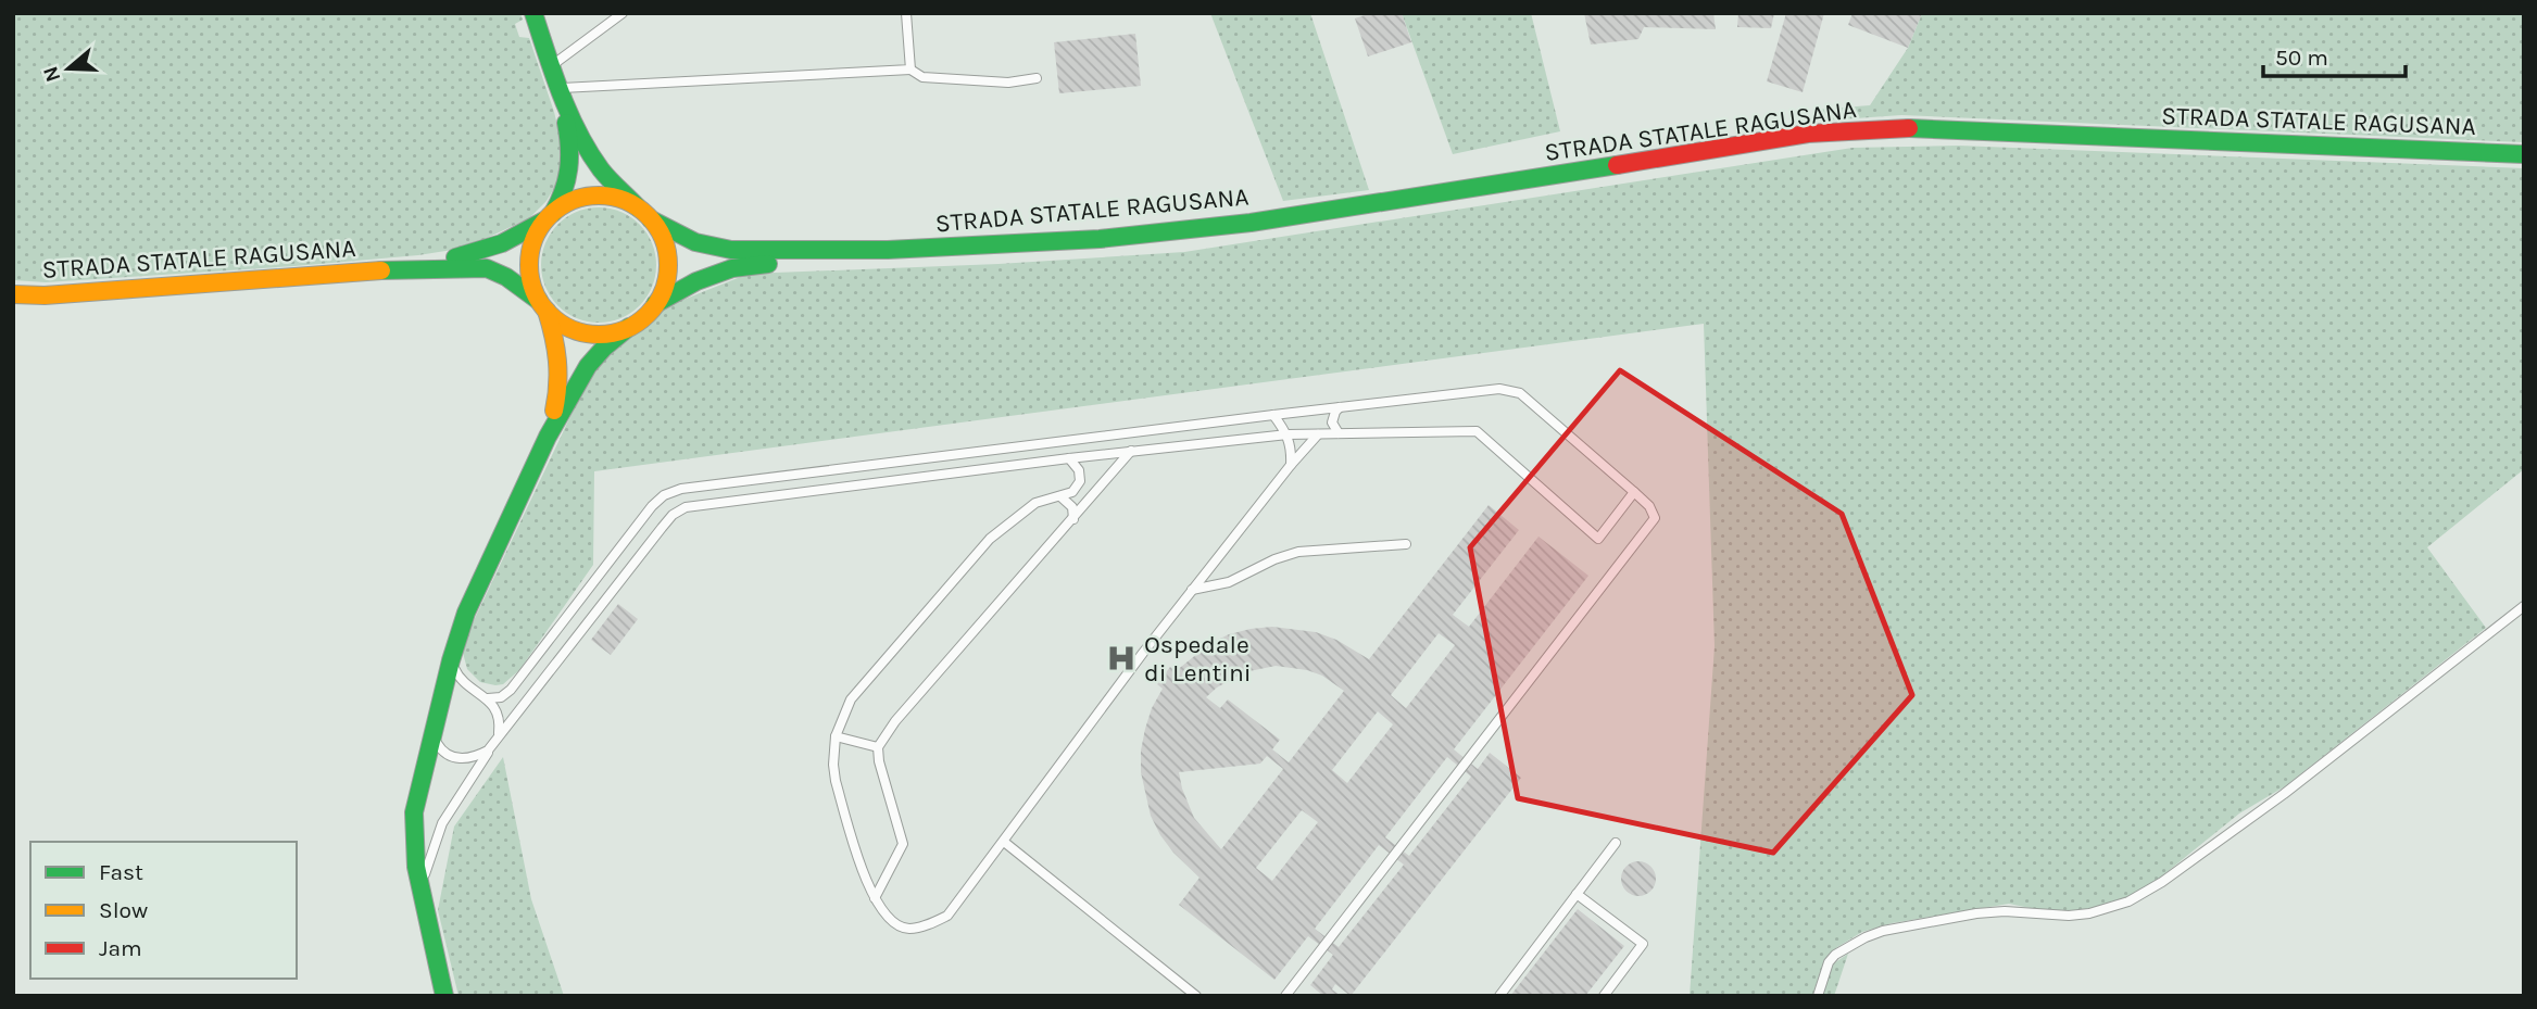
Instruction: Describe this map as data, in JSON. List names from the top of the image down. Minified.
{"streets":{"main road":["STRADA STATALE RAGUSANA"]},"places":{"hospital":["Ospedale di Lentini"]},"legend":["Fast","Slow","Jam"],"scale_bar":"50 m","north":"left"}
